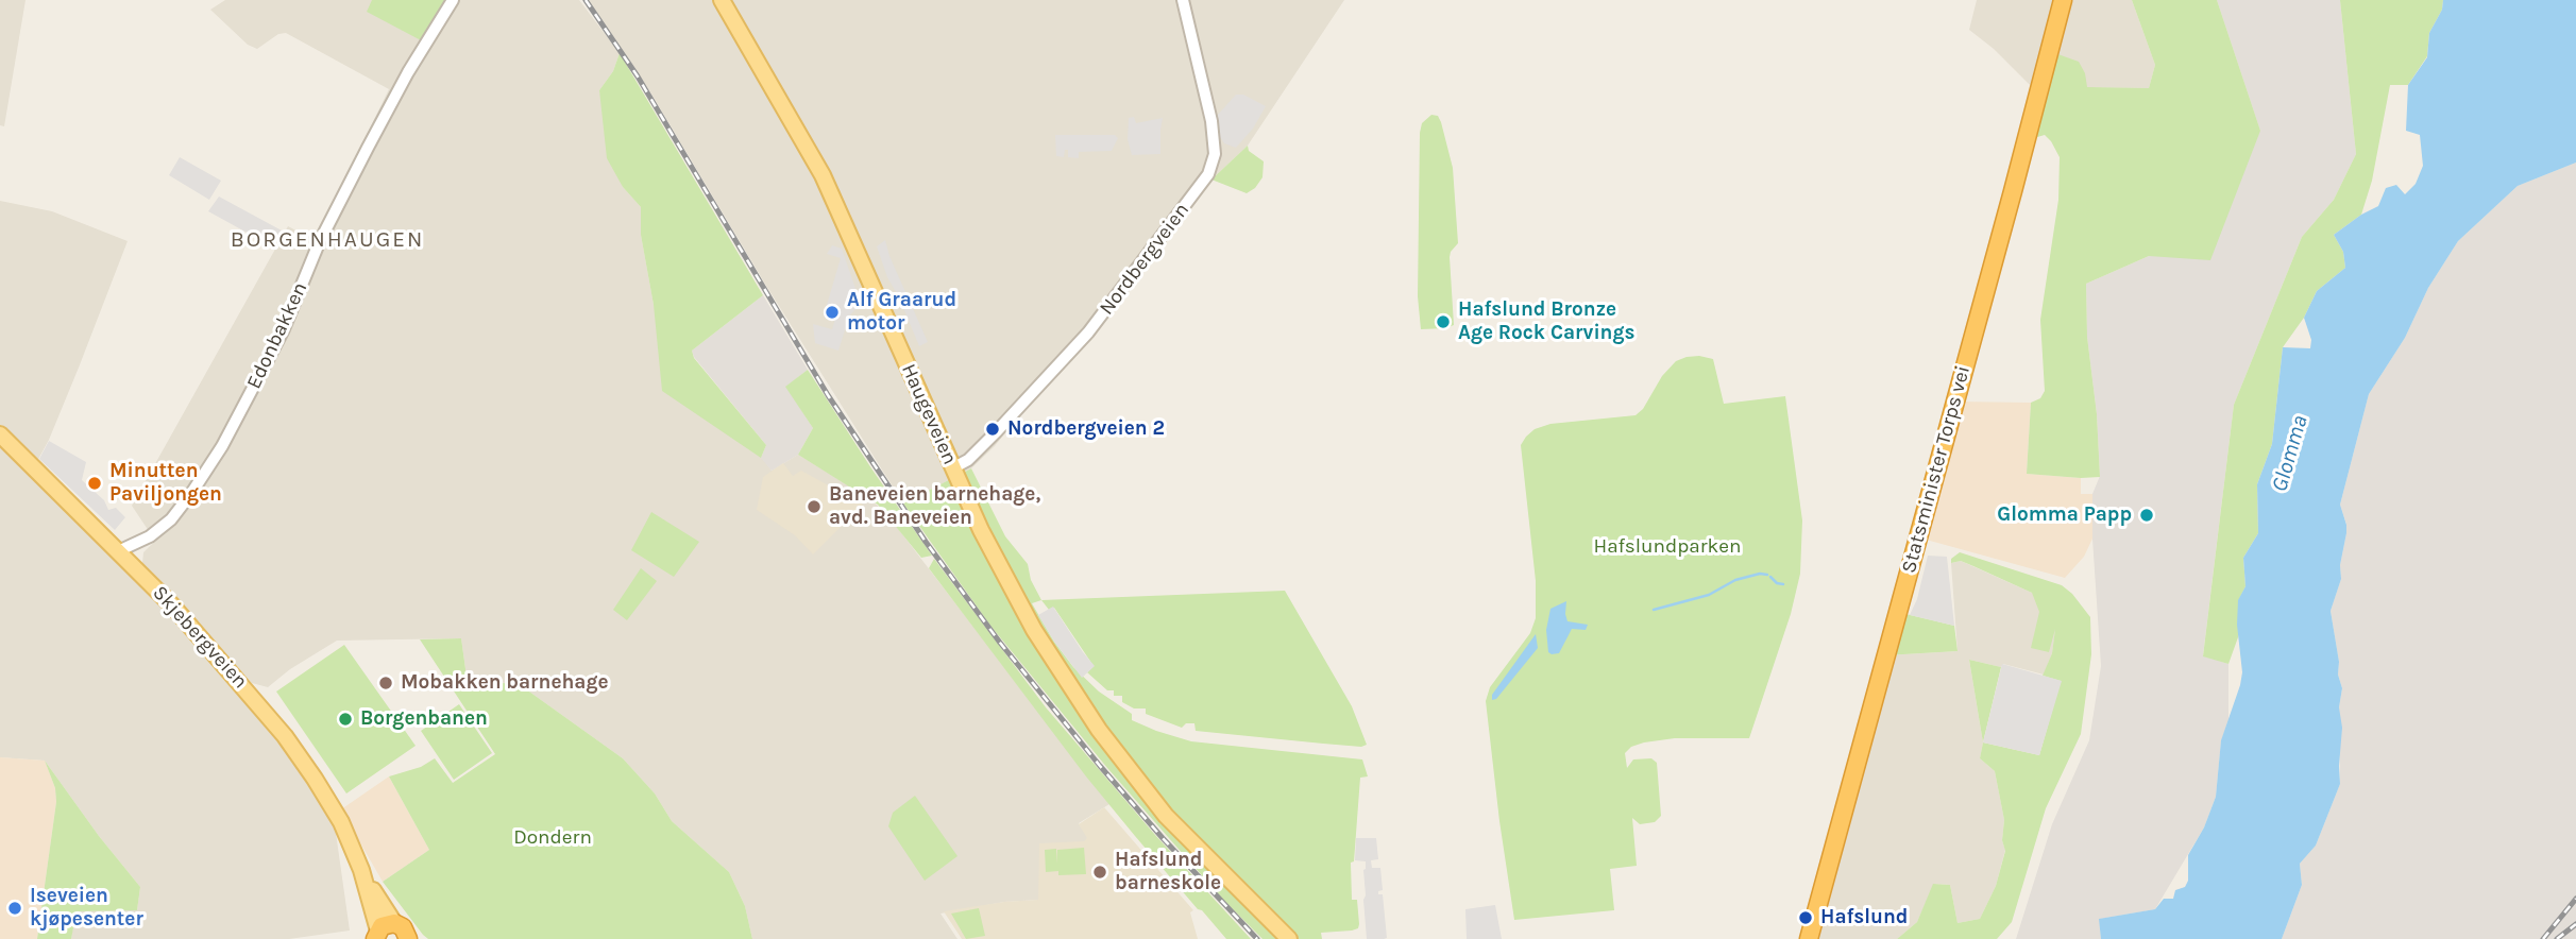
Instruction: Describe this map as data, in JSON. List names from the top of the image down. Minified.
{"streets":{"highway":["Statsminister Torps vei"],"main road":["Haugeveien","Skjebergveien"],"street":["Nordbergveien","Edonbakken"]},"crossings":[["Nordbergveien","Haugeveien"],["Edonbakken","Skjebergveien"]],"districts":["BORGENHAUGEN"],"water":["Glomma"],"parks":["Hafslundparken","Dondern"],"places":["Alf Graarud motor","Hafslund Bronze Age Rock Carvings","Nordbergveien 2","Minutten Paviljongen","Baneveien barnehage, avd. Baneveien","Glomma Papp","Mobakken barnehage","Borgenbanen","Hafslund barneskole","Iseveien kjøpesenter","Hafslund"]}
